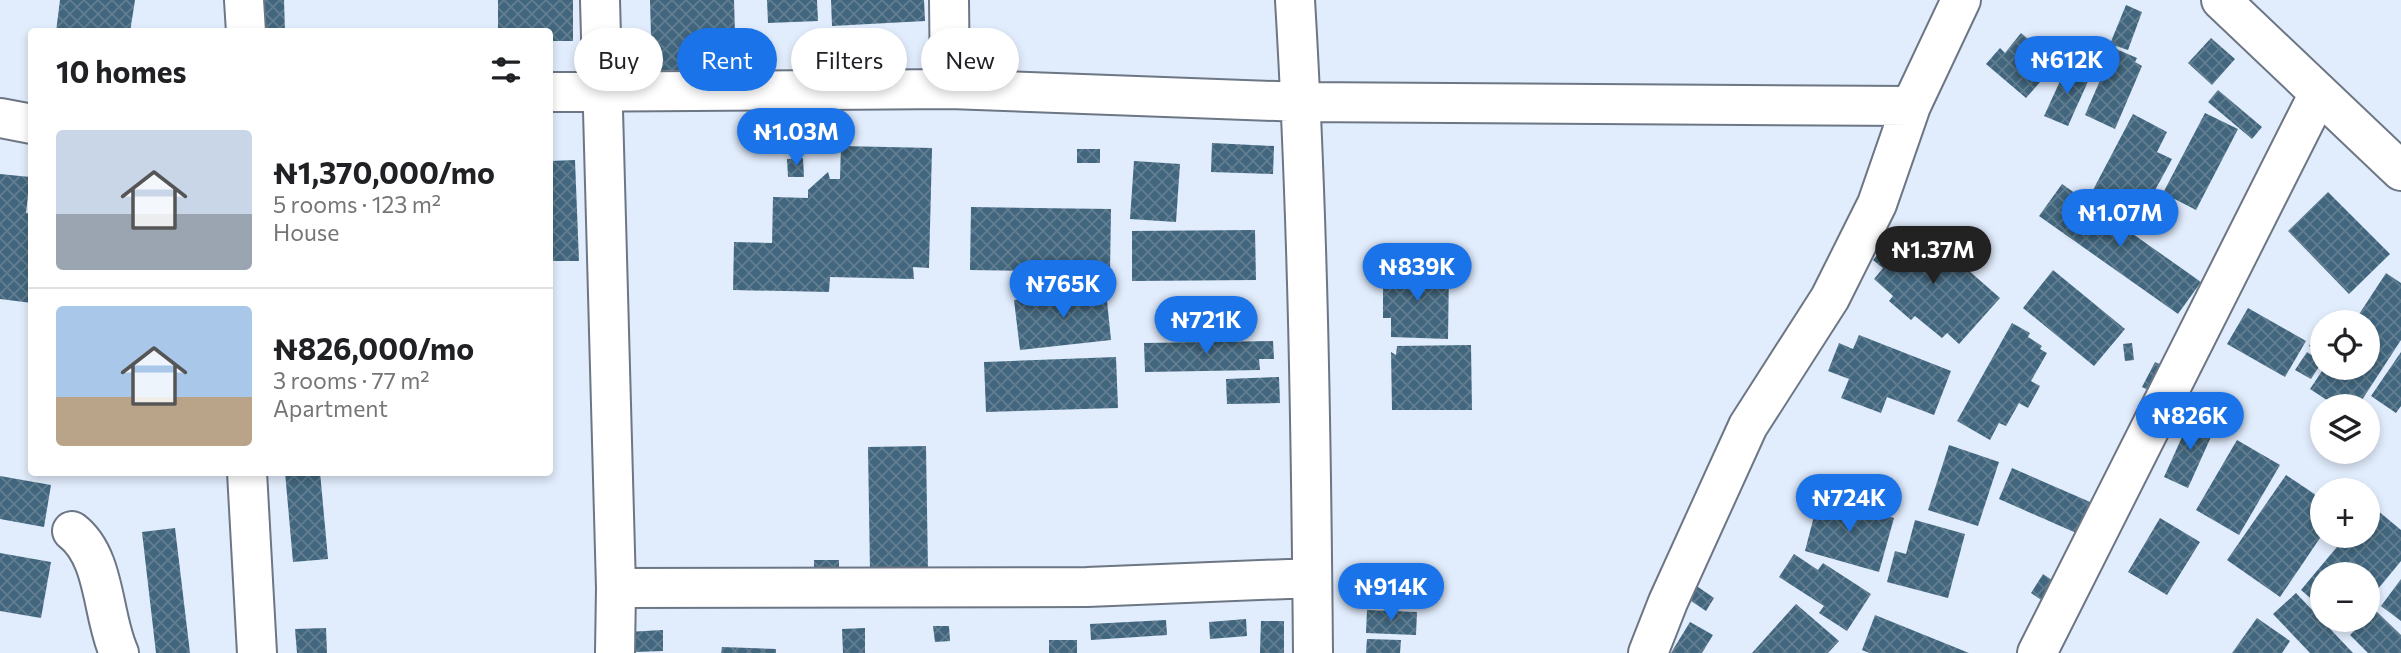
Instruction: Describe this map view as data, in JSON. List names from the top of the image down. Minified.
{"page":{"chip":["Buy","Rent","Filters","New"],"heading":"10 homes","price":["₦612K","₦1.03M","₦1.07M","₦1.37M","₦839K","₦765K","₦721K","₦826K","₦724K","₦914K"],"list":[{"name":"₦1,370,000/mo","note":"5 rooms · 123 m² · House"},{"name":"₦826,000/mo","note":"3 rooms · 77 m² · Apartment"}],"map_buttons":["+","−"]}}
